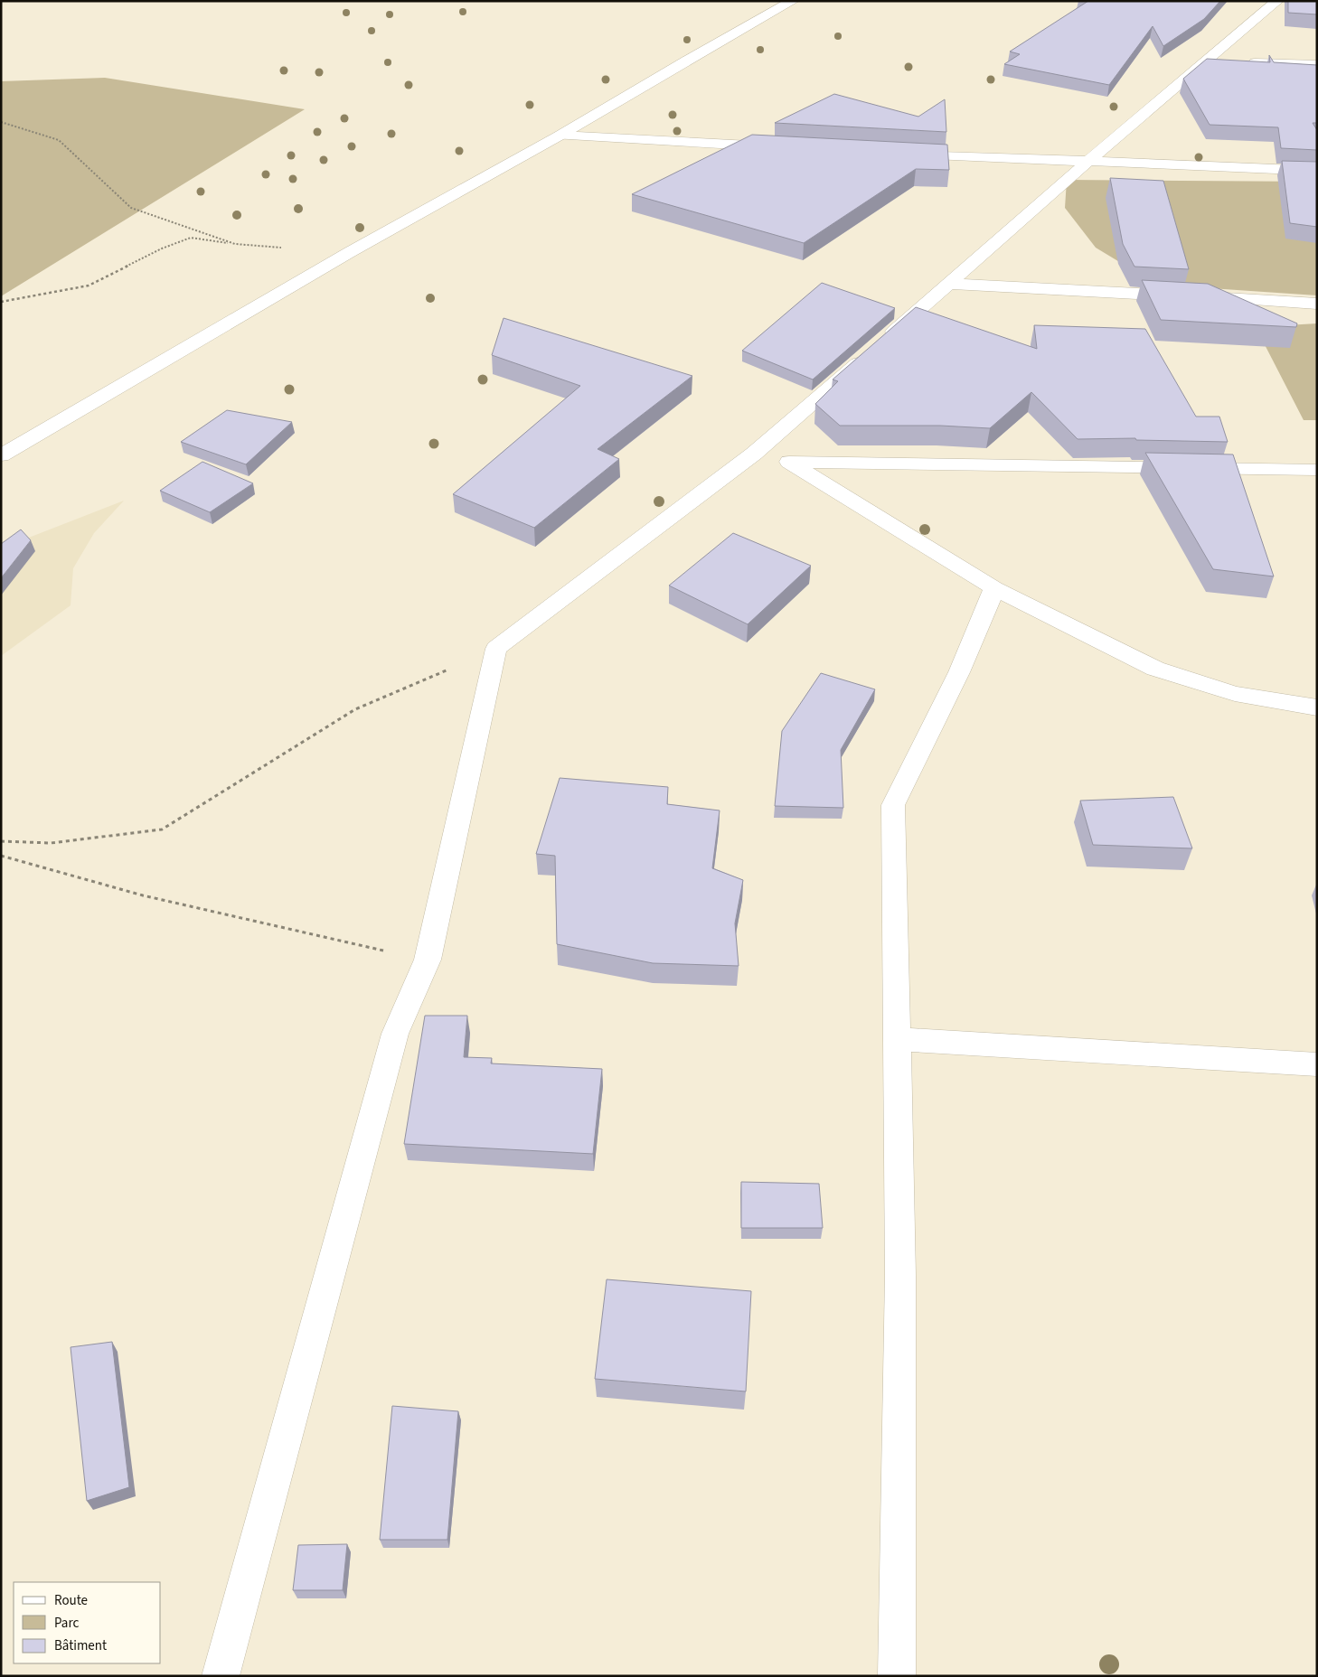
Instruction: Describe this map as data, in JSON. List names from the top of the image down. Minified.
{"legend":["Route","Parc","Bâtiment"]}
